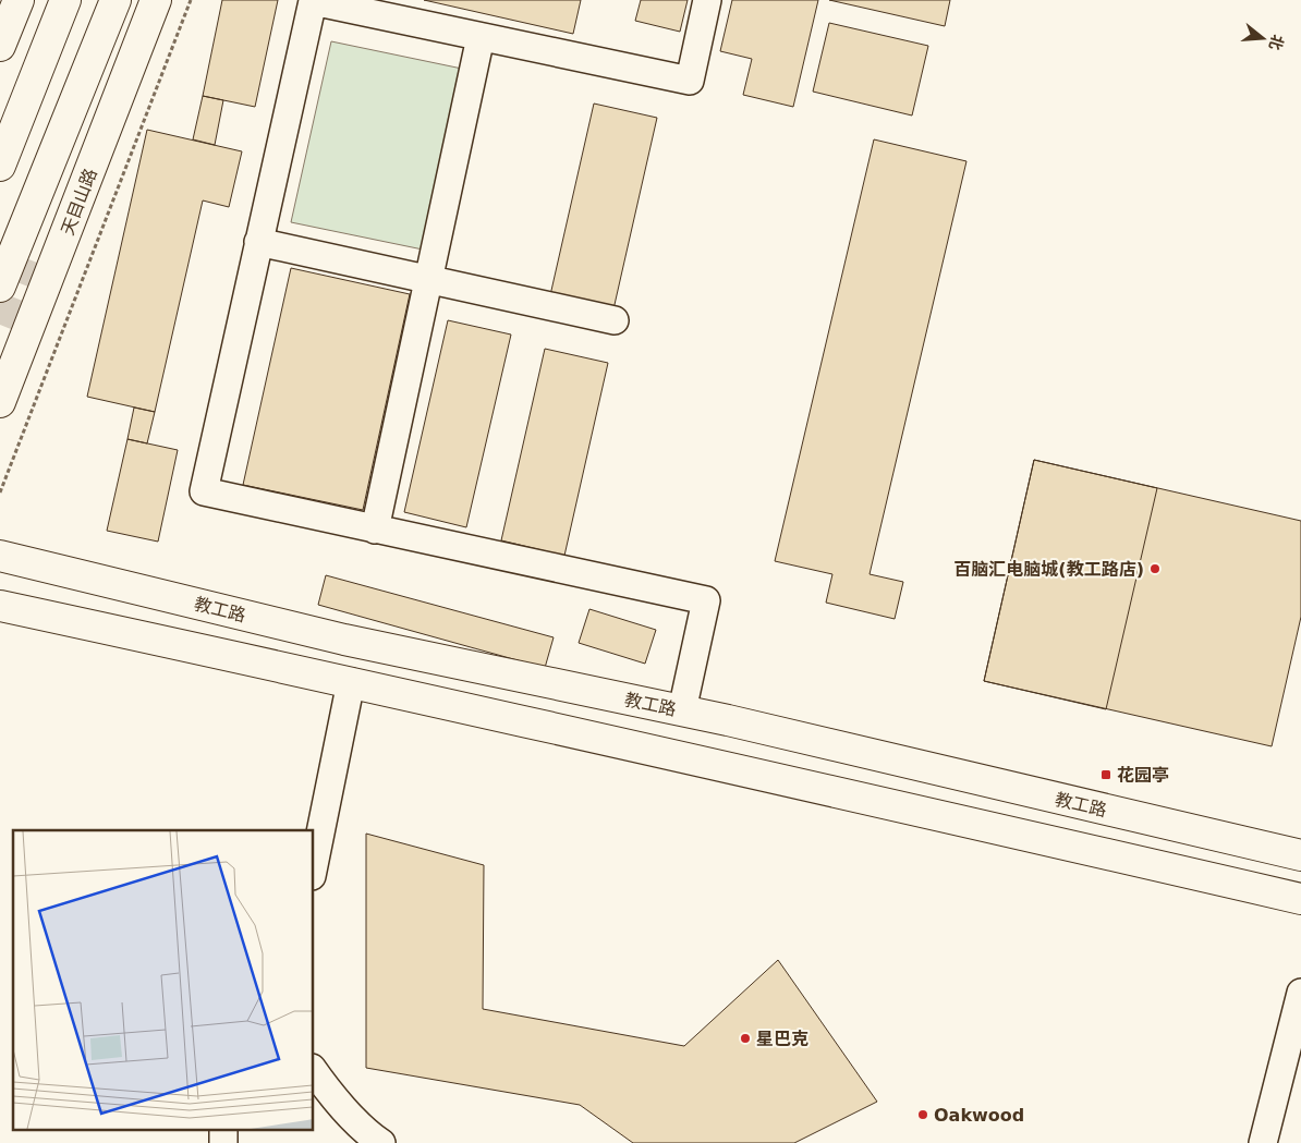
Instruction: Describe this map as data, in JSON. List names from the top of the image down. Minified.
{"streets":{"main road":["天目山路","教工路"]},"places":{"other":["百脑汇电脑城(教工路店)","星巴克","Oakwood"],"transit":["花园亭"]},"north":"right"}
